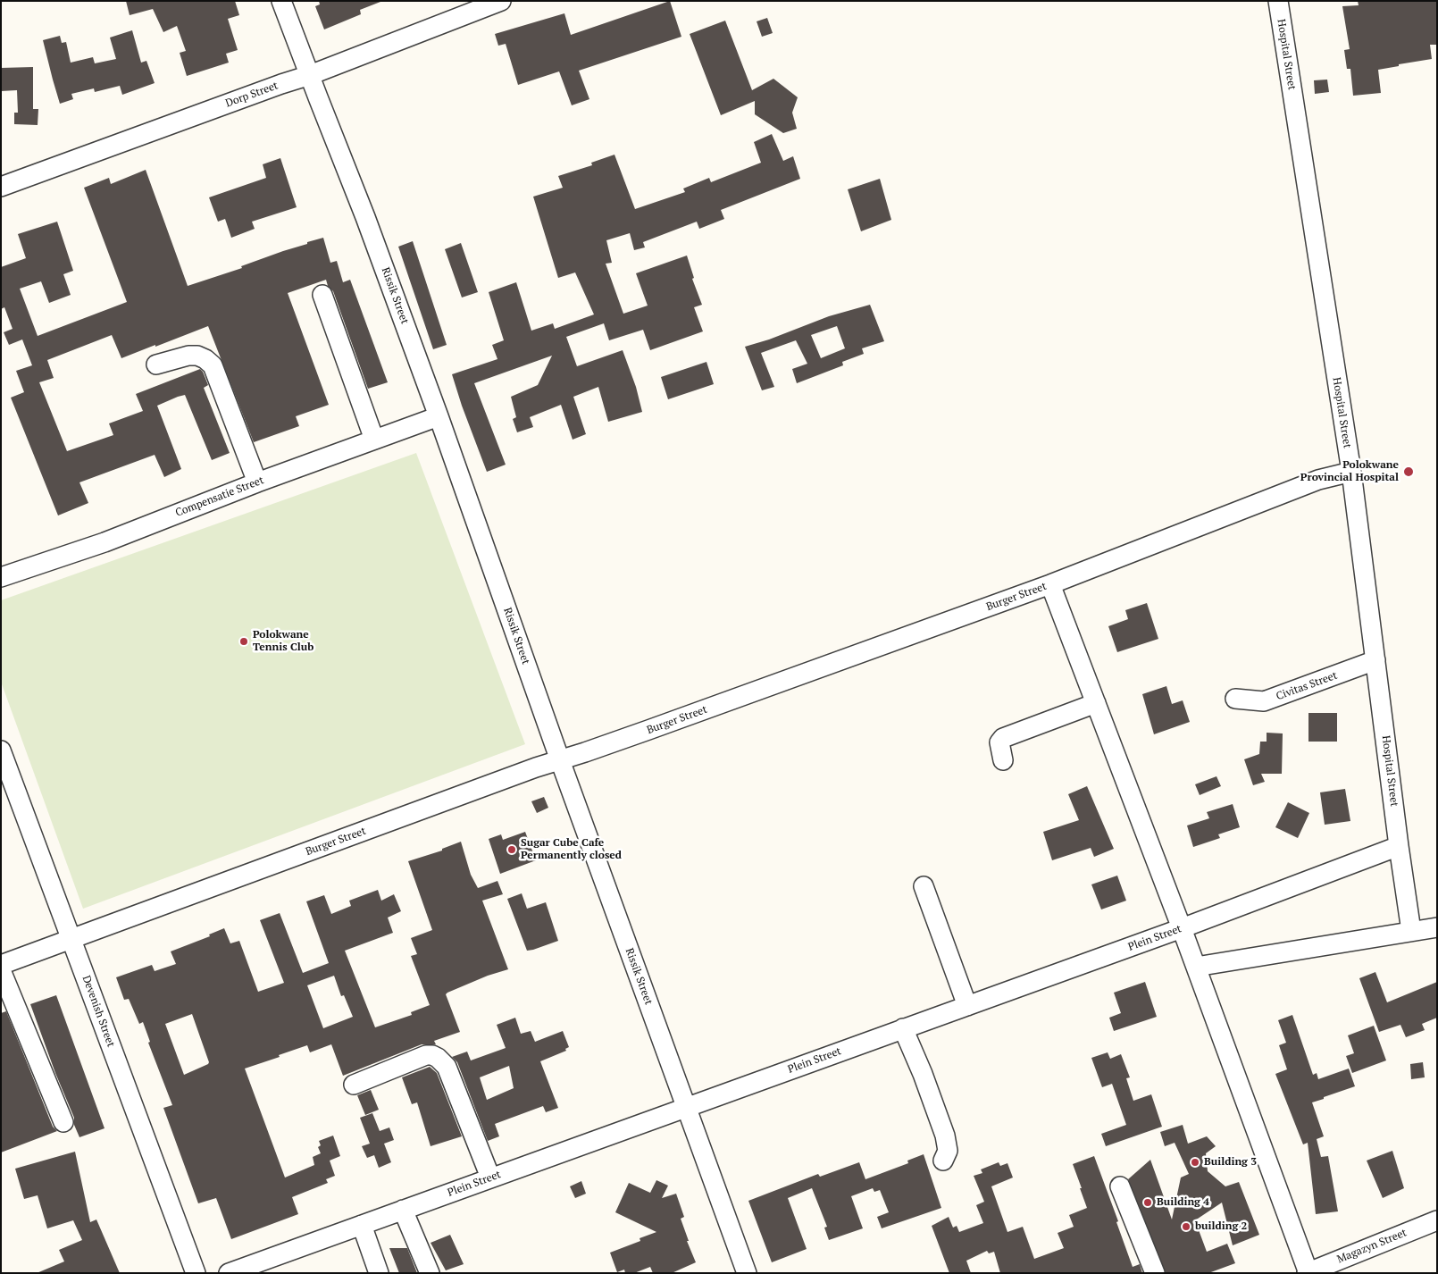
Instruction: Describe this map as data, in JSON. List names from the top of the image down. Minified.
{"streets":{"street":["Hospital Street","Dorp Street","Rissik Street","Compensatie Street","Burger Street","Civitas Street","Plein Street","Devenish Street","Magazyn Street"]},"crossings":[["Hospital Street","Burger Street"],["Hospital Street","Civitas Street"],["Hospital Street","Plein Street"],["Dorp Street","Rissik Street"],["Rissik Street","Compensatie Street"],["Rissik Street","Burger Street"],["Rissik Street","Plein Street"],["Burger Street","Devenish Street"]],"places":["Polokwane Provincial Hospital","Polokwane Tennis Club","Sugar Cube Cafe Permanently closed","Building 3","Building 4","building 2"]}
